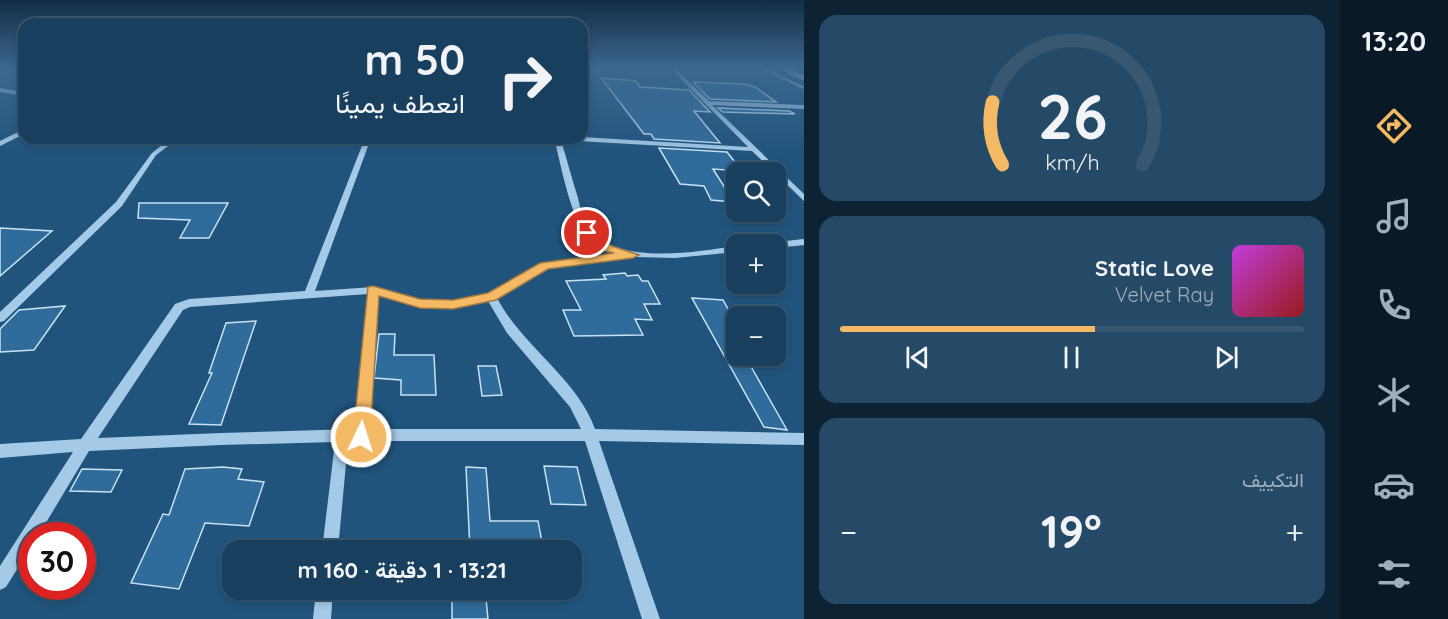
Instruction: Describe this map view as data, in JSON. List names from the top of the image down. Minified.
{"page":{"tabs":"13:20","turn":["50 m","انعطف يمينًا"],"map_buttons":["+","−"],"song":["Static Love","Velvet Ray"],"tile":"التكييف","heat":["−","19°","+"],"limit":"30","trip":"13:21 · 1 دقيقة · 160 m","gauge":["26","km/h"]}}
